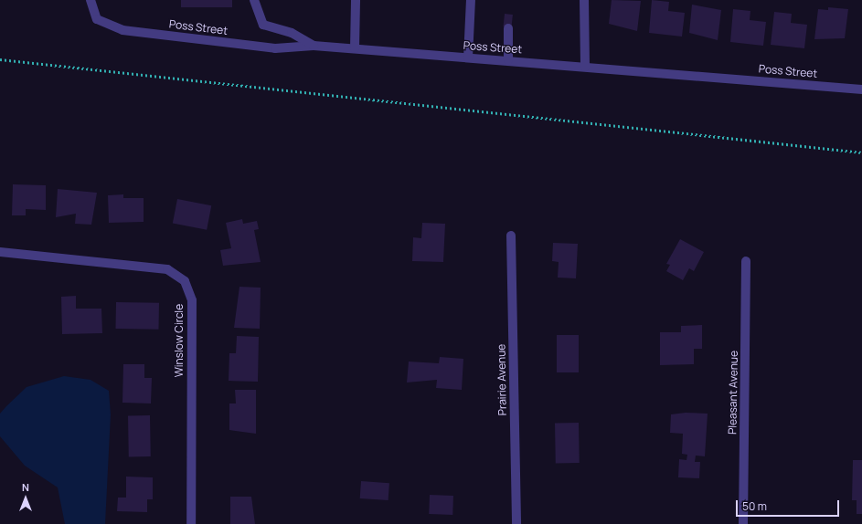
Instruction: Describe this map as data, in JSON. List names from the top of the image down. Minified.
{"streets":{"street":["Poss Street","Winslow Circle","Prairie Avenue","Pleasant Avenue"]},"scale_bar":"50 m","north":"top"}
